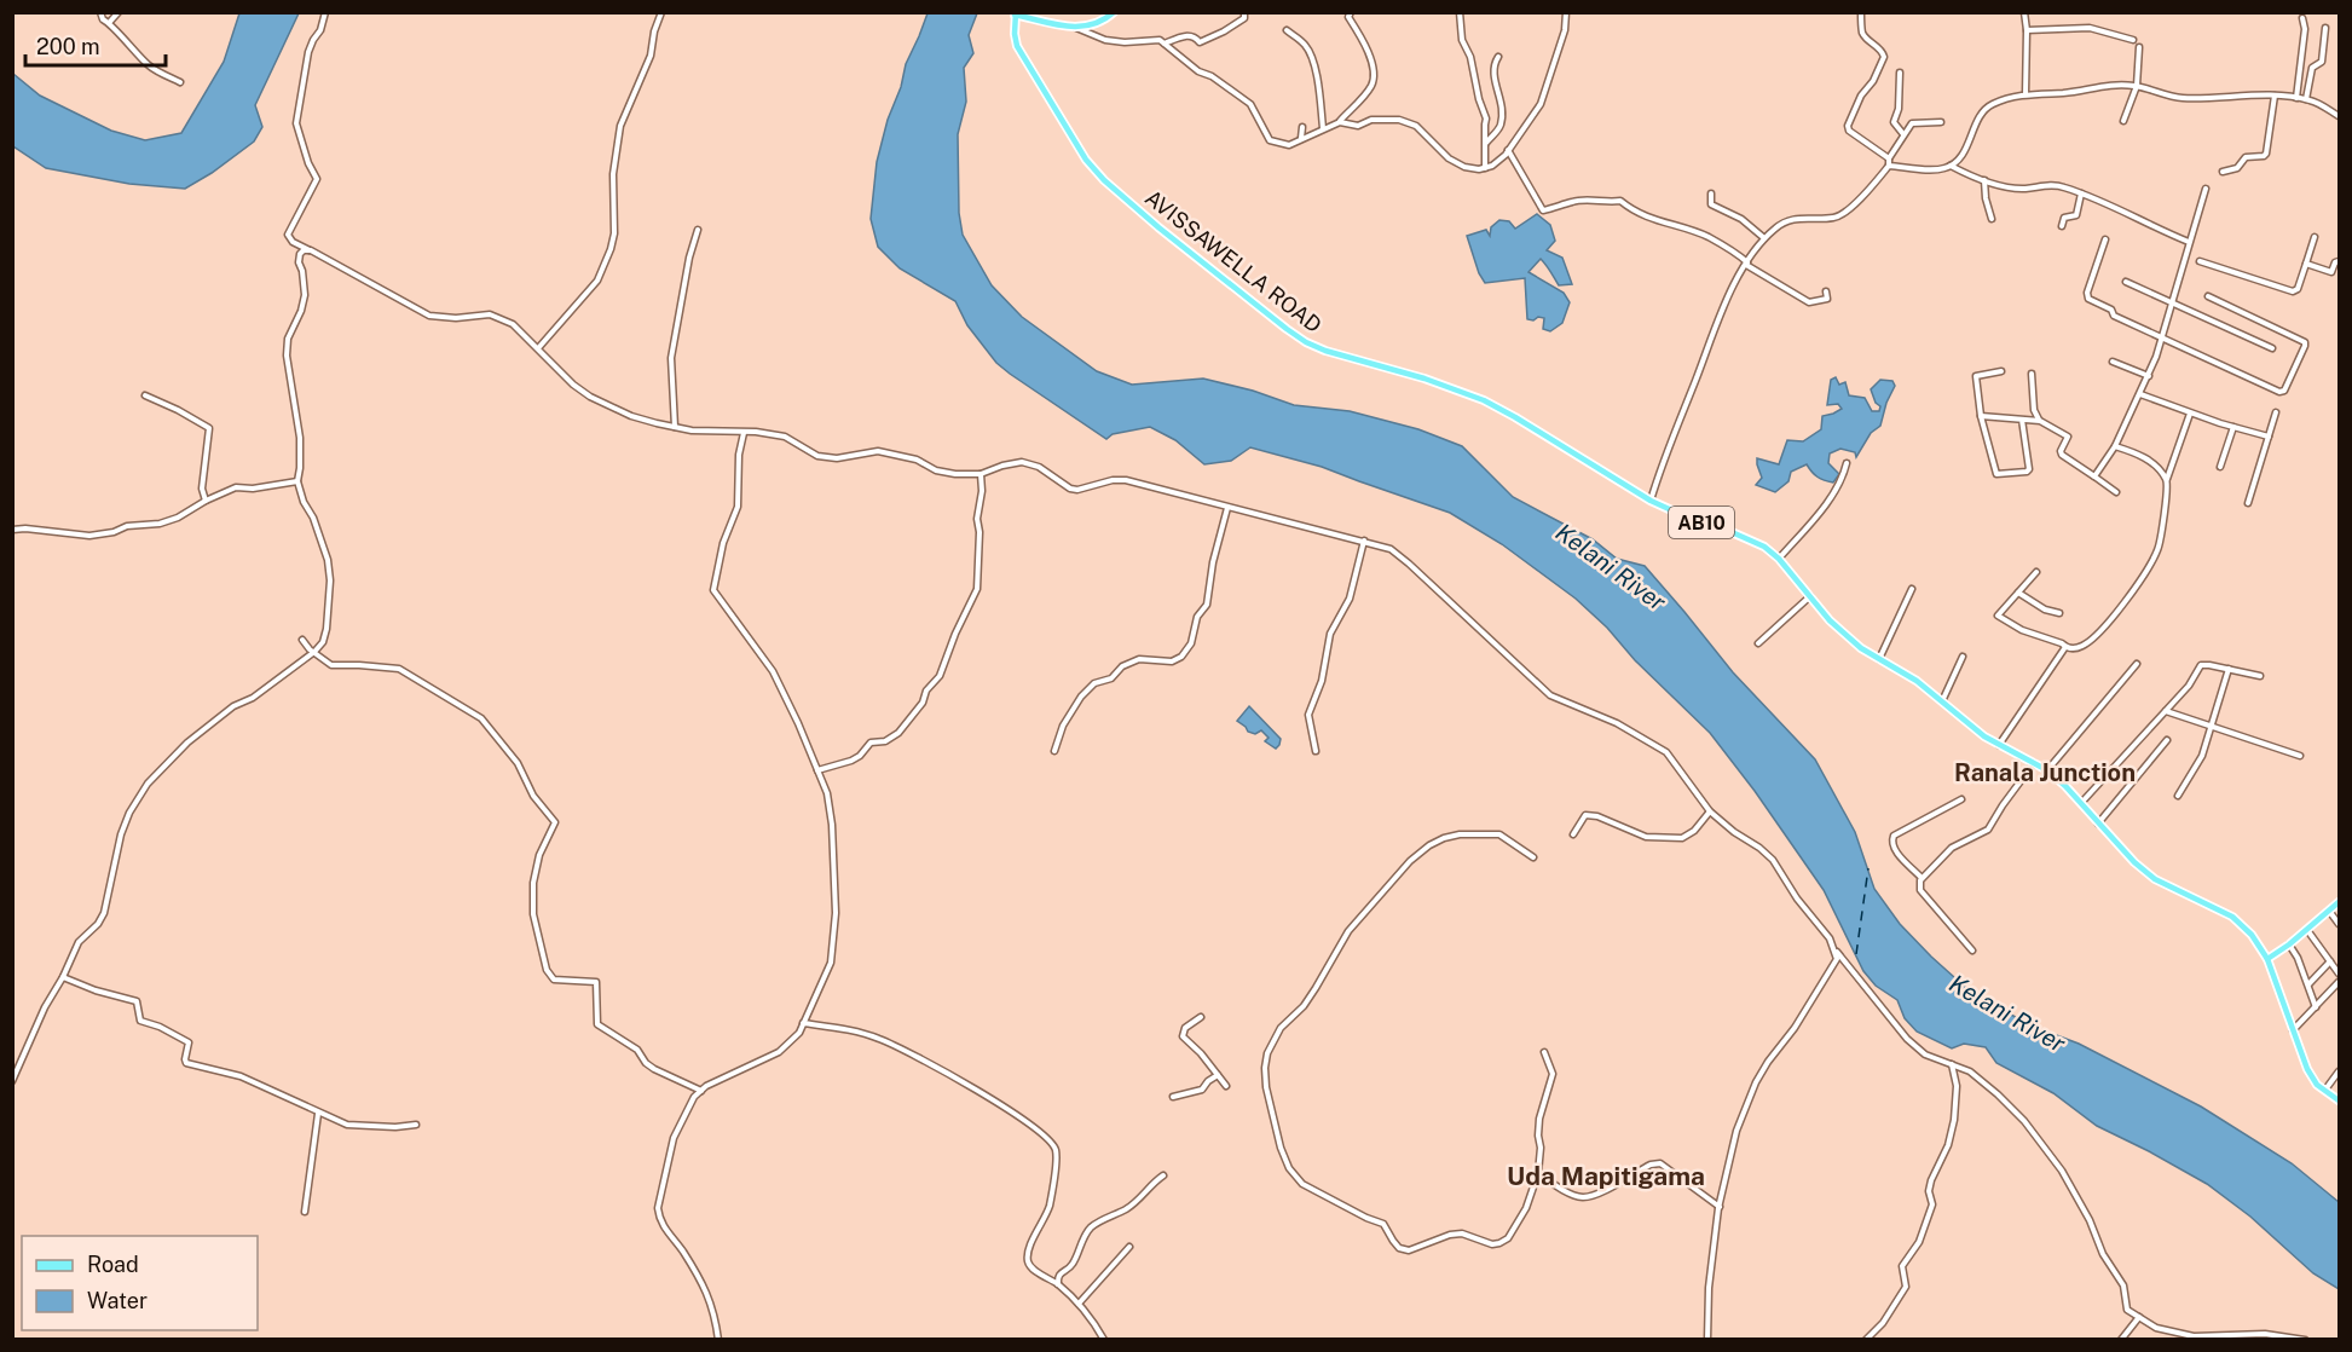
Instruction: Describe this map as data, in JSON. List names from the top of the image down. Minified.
{"streets":{"main road":["AVISSAWELLA ROAD","AB10"]},"districts":["Ranala Junction","Uda Mapitigama"],"water":["Kelani River"],"legend":["Road","Water"],"scale_bar":"200 m"}
